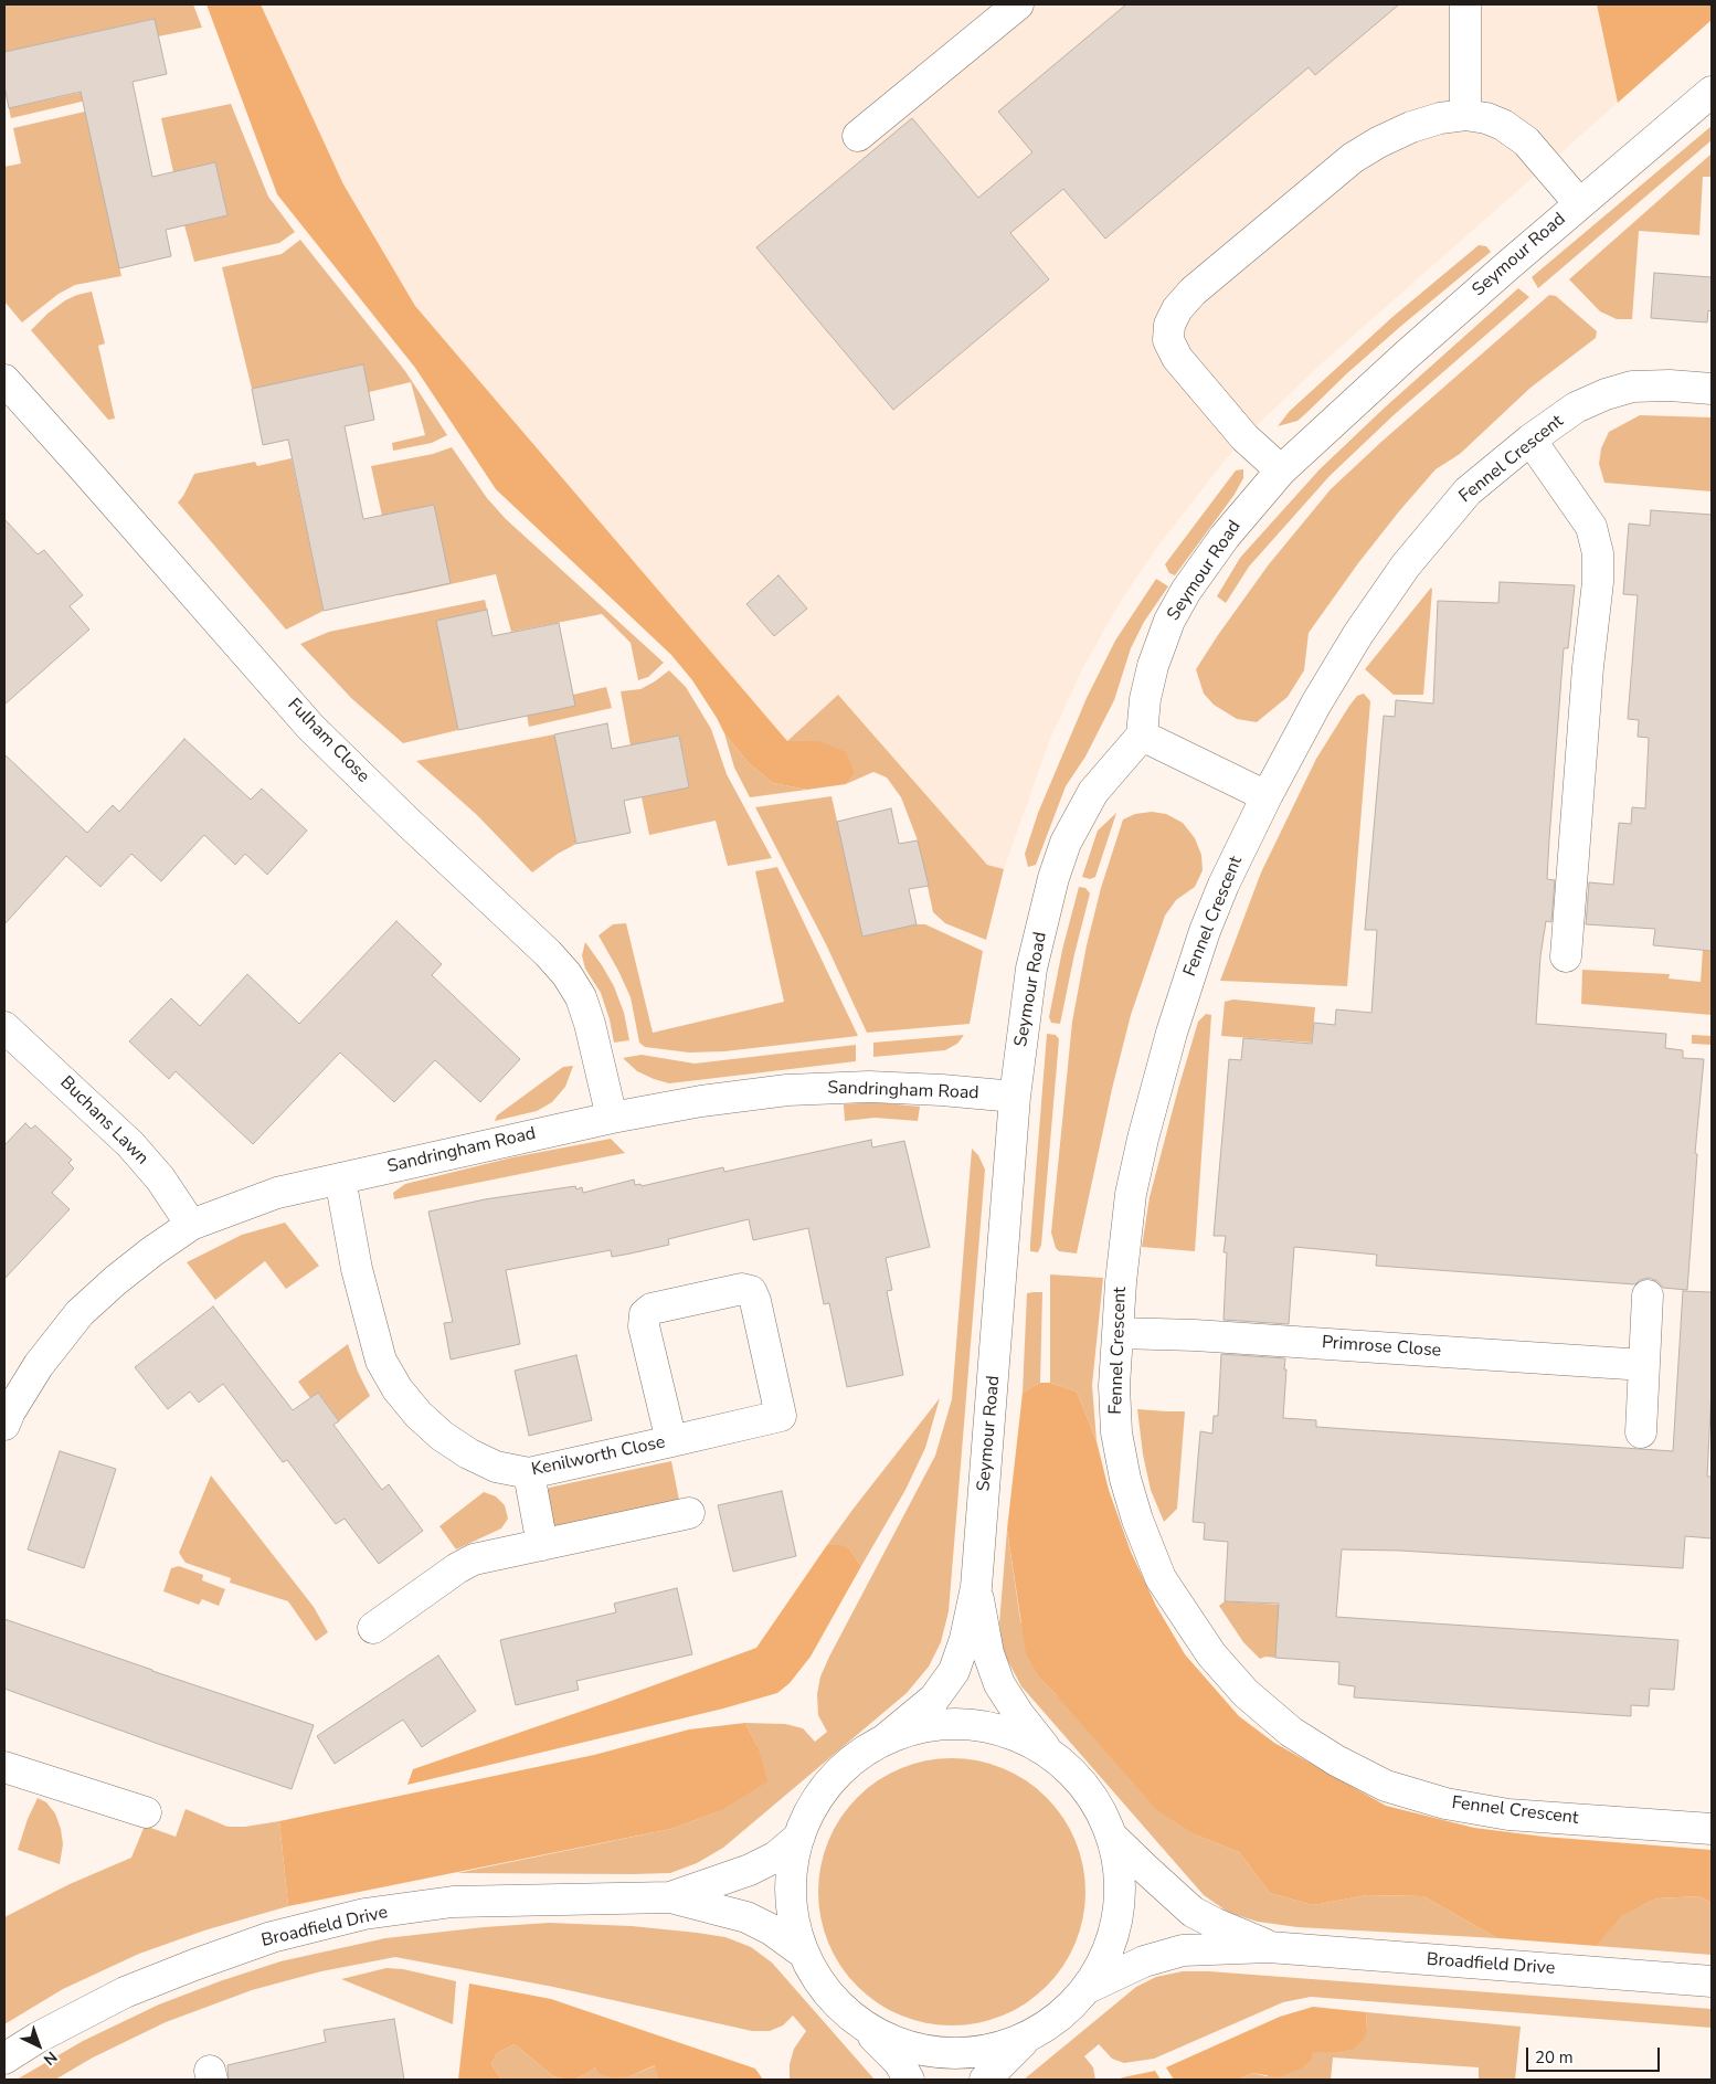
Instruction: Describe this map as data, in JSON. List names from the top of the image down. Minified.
{"streets":{"street":["Seymour Road","Fennel Crescent","Fulham Close","Sandringham Road","Buchans Lawn","Primrose Close","Kenilworth Close","Broadfield Drive"]},"crossings":[["Seymour Road","Sandringham Road"],["Seymour Road","Broadfield Drive"],["Fennel Crescent","Primrose Close"],["Fulham Close","Sandringham Road"],["Sandringham Road","Buchans Lawn"],["Sandringham Road","Kenilworth Close"]],"scale_bar":"20 m","north":"bottom right"}
